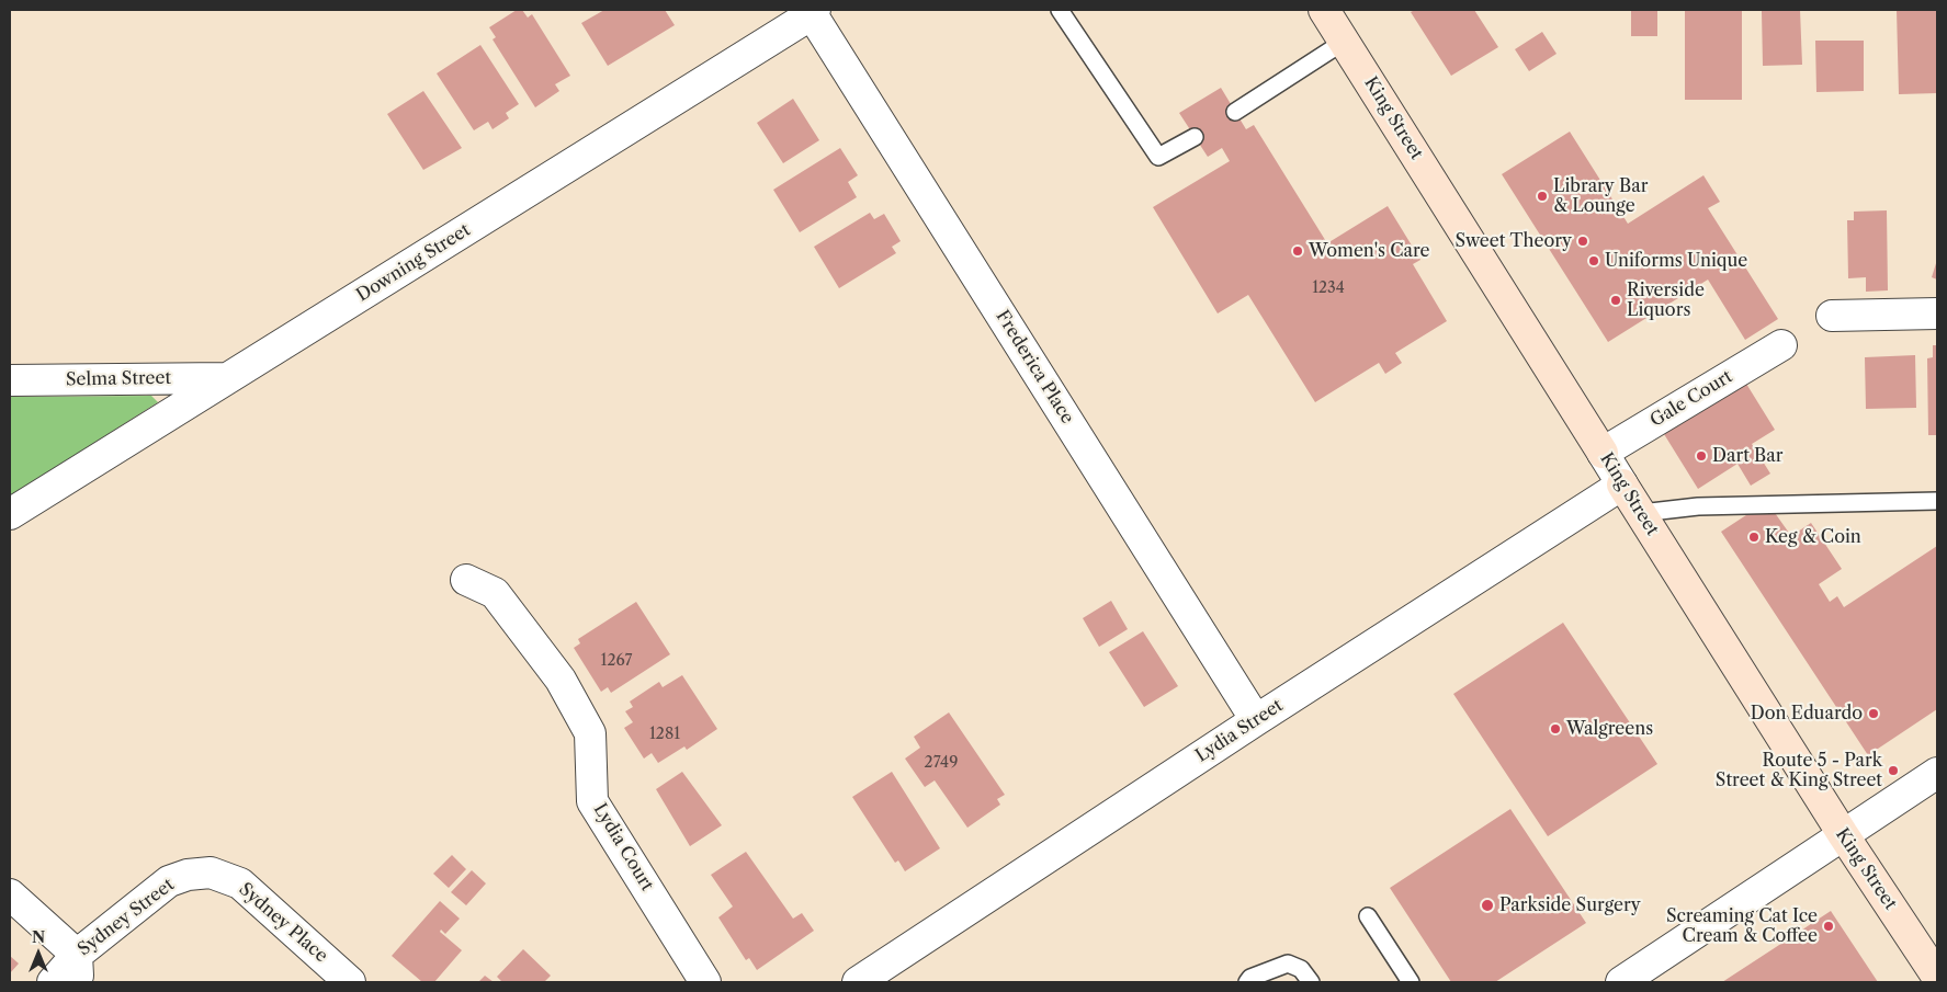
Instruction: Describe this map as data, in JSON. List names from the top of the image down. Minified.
{"streets":{"main road":["King Street"],"street":["Downing Street","Frederica Place","Selma Street","Gale Court","Lydia Street","Lydia Court","Sydney Street","Sydney Place"]},"crossings":[["King Street","Gale Court"],["King Street","Lydia Street"],["Downing Street","Frederica Place"],["Downing Street","Selma Street"],["Frederica Place","Lydia Street"],["Sydney Street","Sydney Place"]],"places":["Library Bar & Lounge","Sweet Theory","Women's Care","Uniforms Unique","Riverside Liquors","Dart Bar","Keg & Coin","Don Eduardo","Walgreens","Route 5 - Park Street & King Street","Parkside Surgery","Screaming Cat Ice Cream & Coffee"],"house_numbers":["1234","1267","1281","2749"],"north":"top"}
